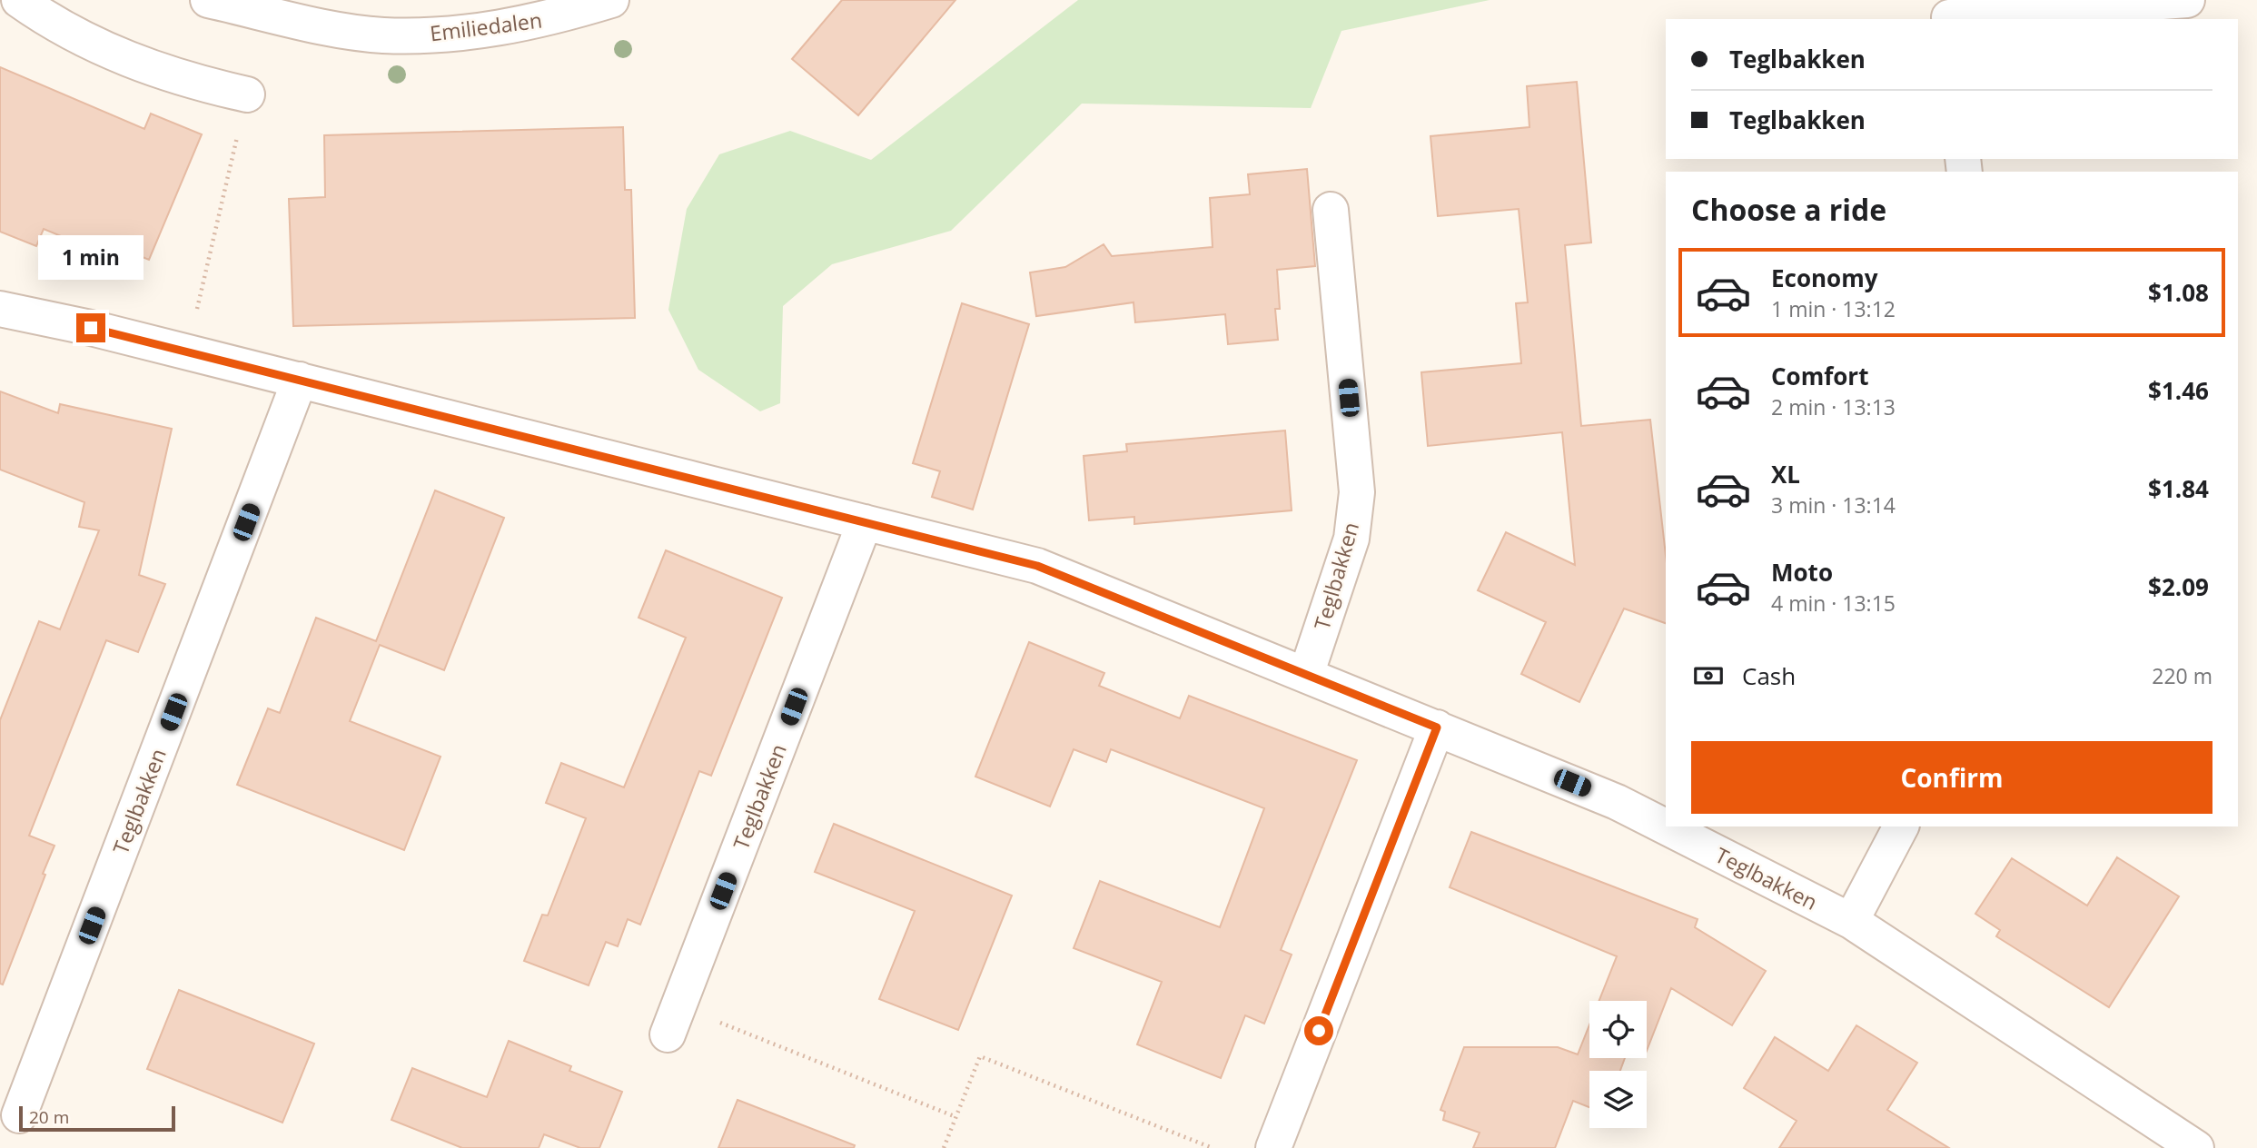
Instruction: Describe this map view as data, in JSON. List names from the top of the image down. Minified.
{"streets":{"street":["Emiliedalen","Teglbakken"]},"scale_bar":"20 m","page":{"banner":["Teglbakken","Teglbakken"],"heading":"Choose a ride","bubble":"1 min","list":[{"name":"Economy","note":"1 min · 13:12","value":"$1.08"},{"name":"Comfort","note":"2 min · 13:13","value":"$1.46"},{"name":"XL","note":"3 min · 13:14","value":"$1.84"},{"name":"Moto","note":"4 min · 13:15","value":"$2.09"}],"pay":["Cash","220 m"],"buttons":"Confirm","scale":"20 m"}}
